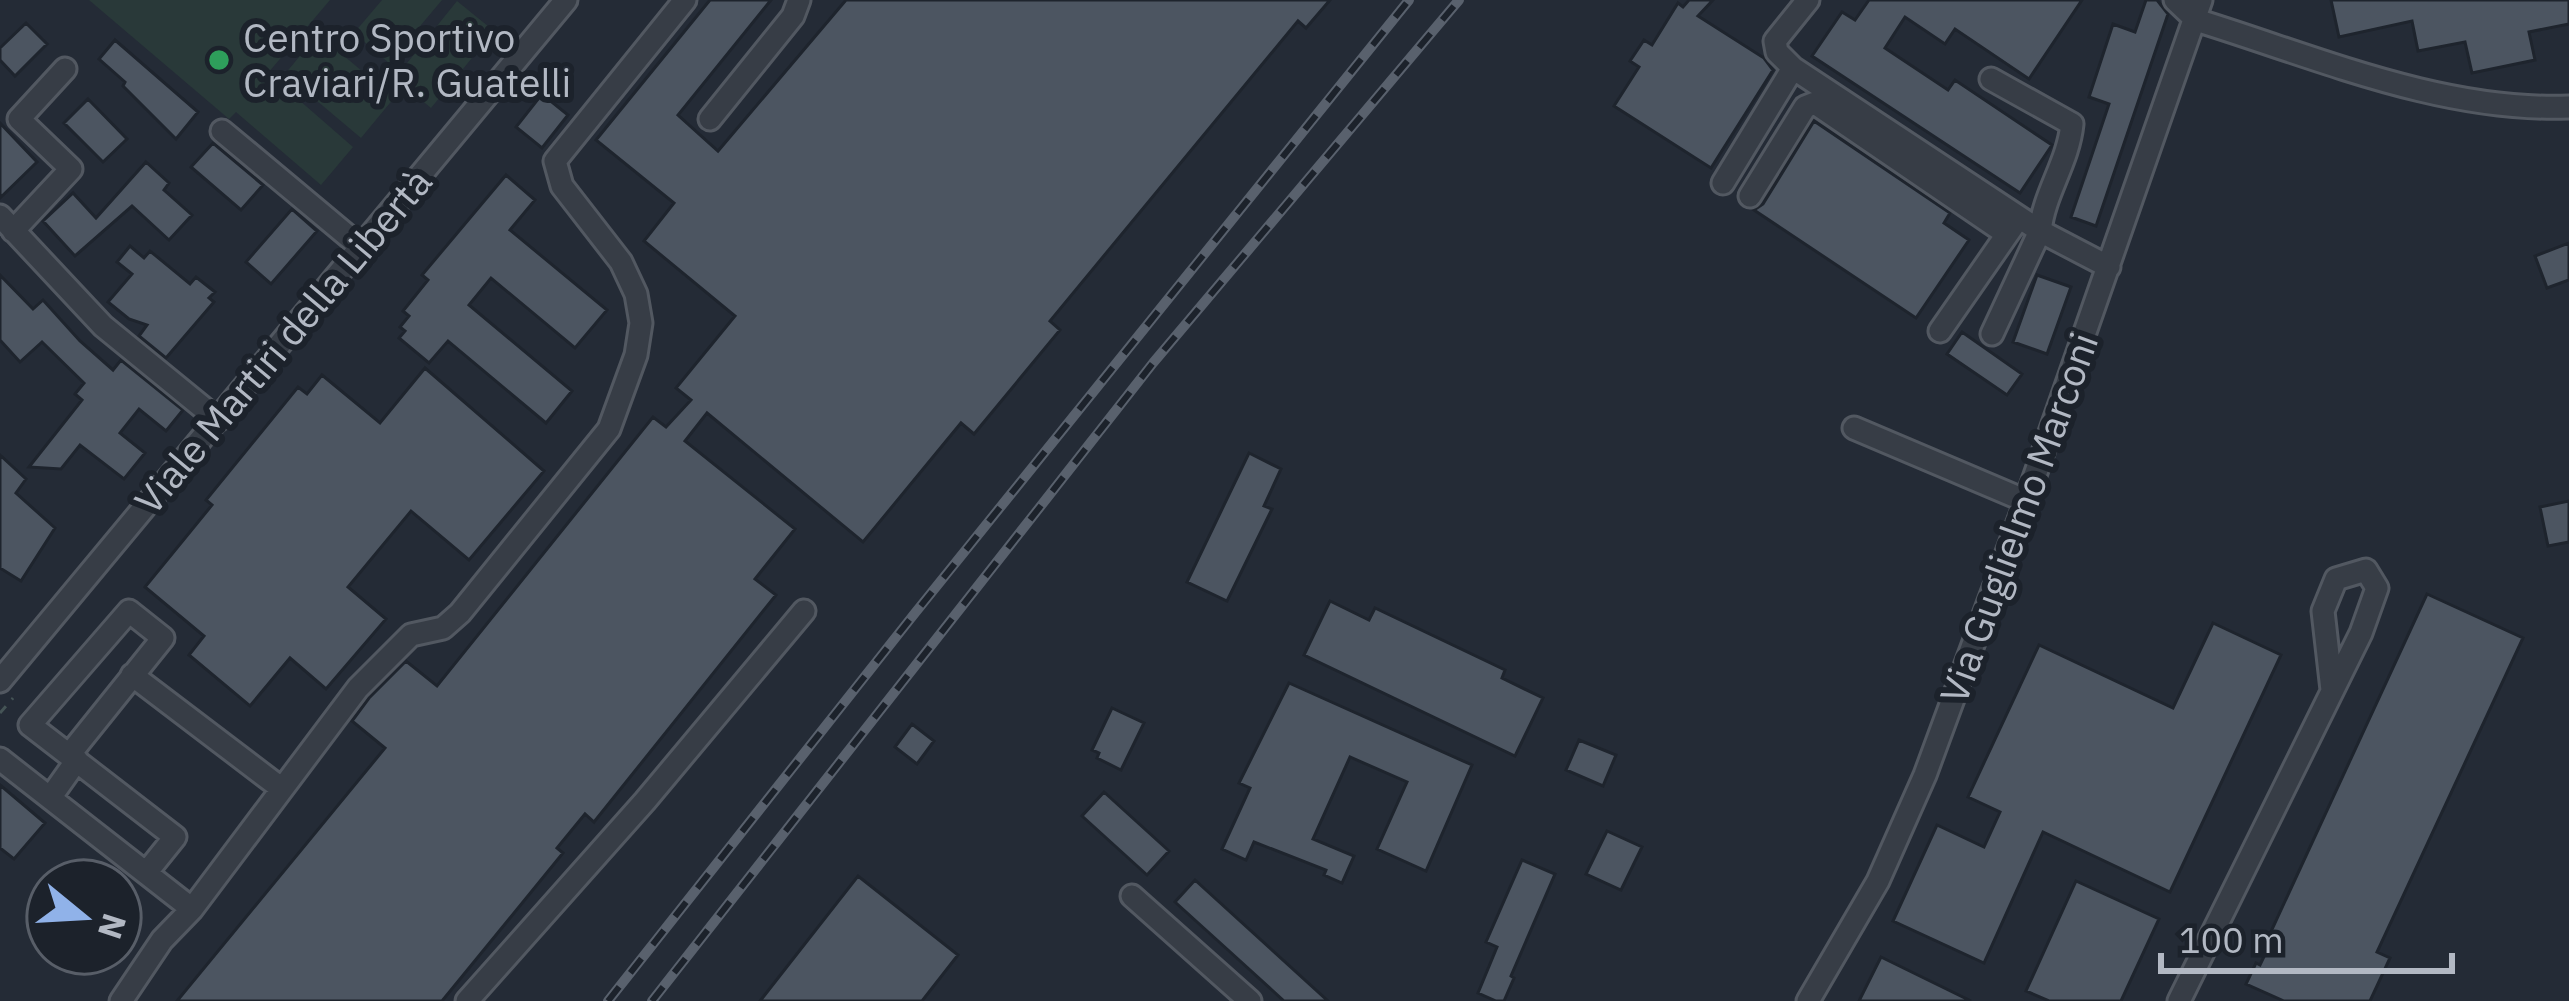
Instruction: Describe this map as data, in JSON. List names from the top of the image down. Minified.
{"streets":{"street":["Viale Martiri della Libertà","Via Guglielmo Marconi"]},"places":["Centro Sportivo Craviari/R. Guatelli"],"scale_bar":"100 m","north":"right"}
